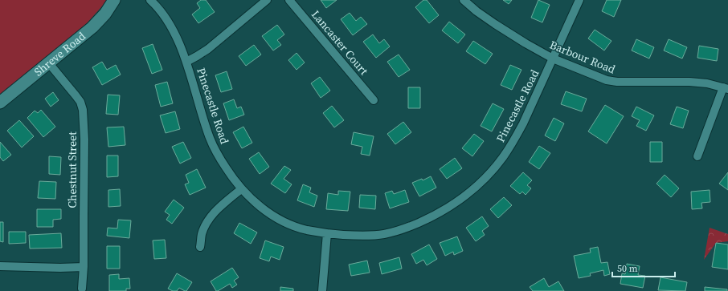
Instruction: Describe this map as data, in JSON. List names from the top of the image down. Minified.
{"streets":{"main road":["Shreve Road"],"street":["Lancaster Court","Barbour Road","Pinecastle Road","Chestnut Street"]},"crossings":[["Shreve Road","Chestnut Street"],["Barbour Road","Pinecastle Road"]],"scale_bar":"50 m"}
